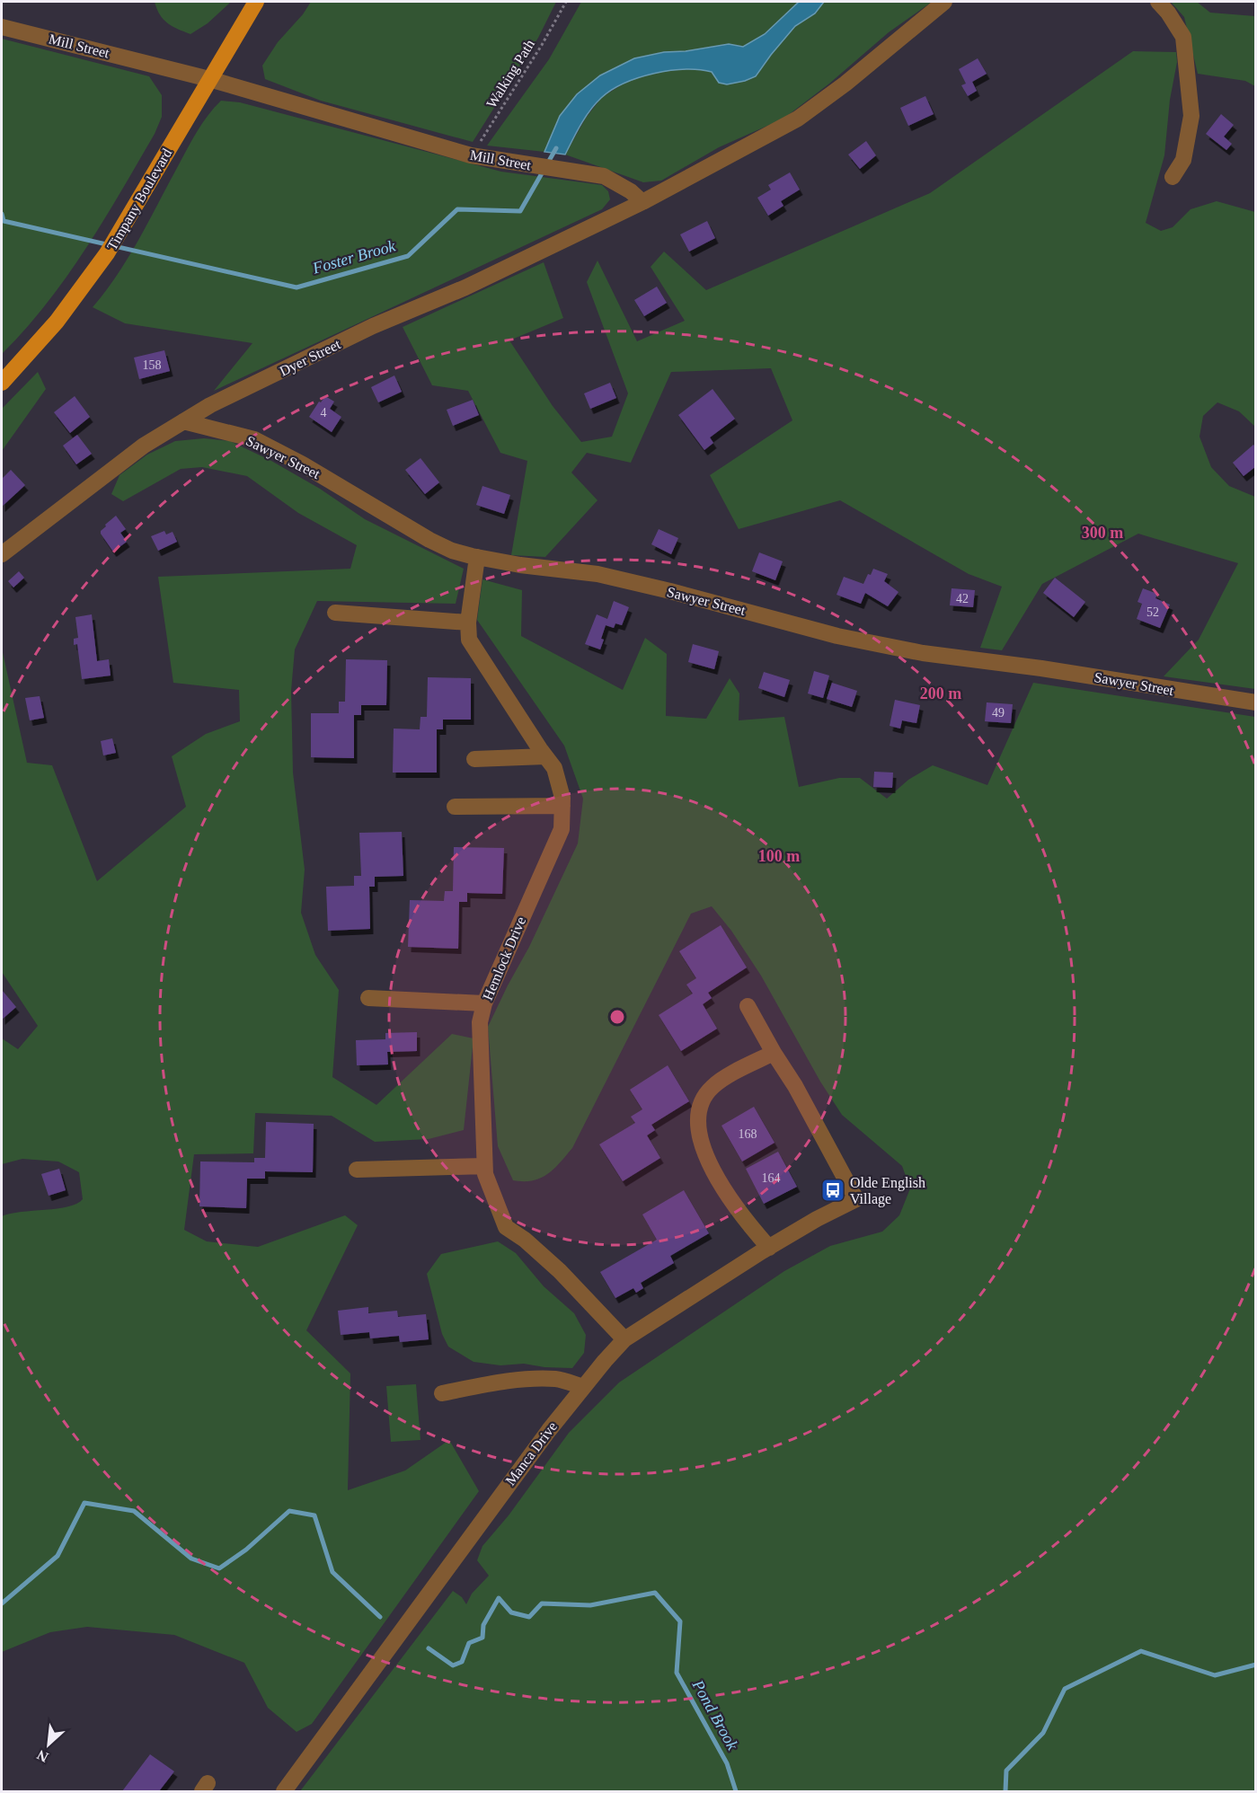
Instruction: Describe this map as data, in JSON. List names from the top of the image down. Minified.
{"streets":{"main road":["Timpany Boulevard"],"street":["Mill Street","Dyer Street","Sawyer Street","Hemlock Drive","Manca Drive"],"path":["Walking Path"]},"crossings":[["Mill Street","Walking Path"],["Mill Street","Timpany Boulevard"],["Mill Street","Dyer Street"],["Dyer Street","Sawyer Street"],["Sawyer Street","Hemlock Drive"],["Hemlock Drive","Manca Drive"]],"water":["Foster Brook","Pond Brook"],"places":{"bus stop":["Olde English Village"]},"house_numbers":["158","4","42","52","49","168","164"],"north":"bottom left","rings":["300 m","200 m","100 m"]}
